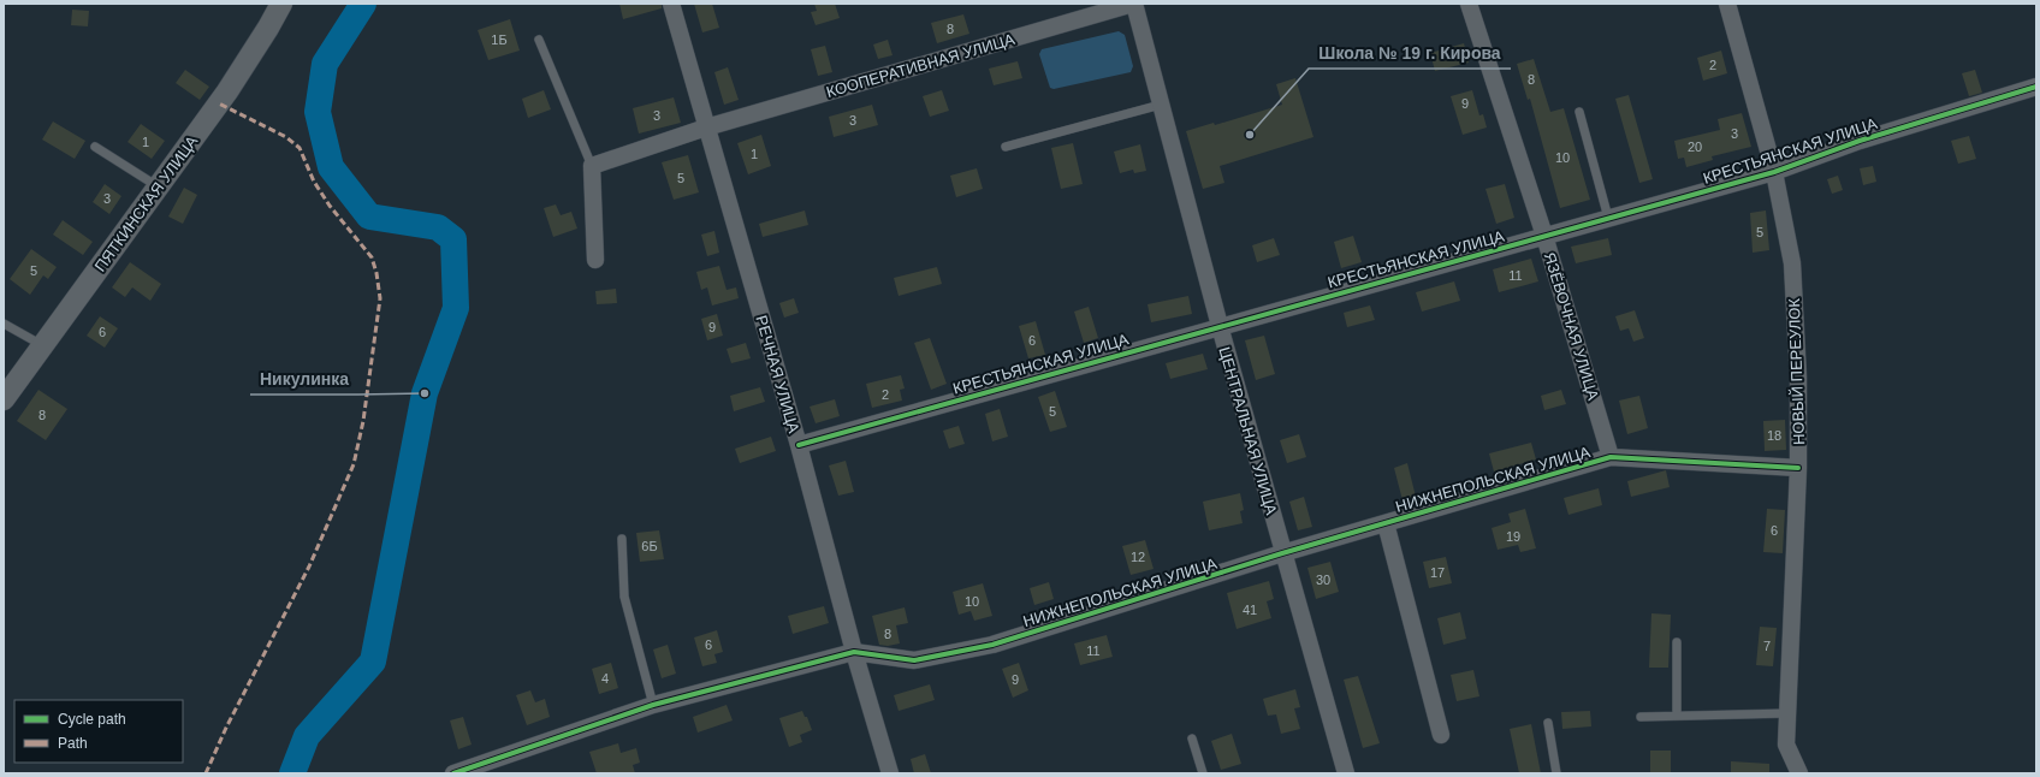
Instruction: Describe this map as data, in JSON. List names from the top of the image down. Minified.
{"streets":{"street":["КООПЕРАТИВНАЯ УЛИЦА","КРЕСТЬЯНСКАЯ УЛИЦА","ПЯТКИНСКАЯ УЛИЦА","ЯЗЁВОЧНАЯ УЛИЦА","НОВЫЙ ПЕРЕУЛОК","РЕЧНАЯ УЛИЦА","ЦЕНТРАЛЬНАЯ УЛИЦА","НИЖНЕПОЛЬСКАЯ УЛИЦА"]},"crossings":[["КООПЕРАТИВНАЯ УЛИЦА","РЕЧНАЯ УЛИЦА"],["КООПЕРАТИВНАЯ УЛИЦА","ЦЕНТРАЛЬНАЯ УЛИЦА"],["КРЕСТЬЯНСКАЯ УЛИЦА","ЯЗЁВОЧНАЯ УЛИЦА"],["КРЕСТЬЯНСКАЯ УЛИЦА","НОВЫЙ ПЕРЕУЛОК"],["КРЕСТЬЯНСКАЯ УЛИЦА","РЕЧНАЯ УЛИЦА"],["КРЕСТЬЯНСКАЯ УЛИЦА","ЦЕНТРАЛЬНАЯ УЛИЦА"],["ЯЗЁВОЧНАЯ УЛИЦА","НИЖНЕПОЛЬСКАЯ УЛИЦА"],["НОВЫЙ ПЕРЕУЛОК","НИЖНЕПОЛЬСКАЯ УЛИЦА"],["РЕЧНАЯ УЛИЦА","НИЖНЕПОЛЬСКАЯ УЛИЦА"],["ЦЕНТРАЛЬНАЯ УЛИЦА","НИЖНЕПОЛЬСКАЯ УЛИЦА"]],"places":["Школа № 19 г. Кирова","Никулинка"],"house_numbers":["8","1Б","2","8","9","3","3","3","1","20","1","10","5","3","5","5","11","9","6","6","2","5","8","18","6","19","6Б","12","17","30","10","41","8","6","7","11","4","9"],"legend":["Cycle path","Path"]}
